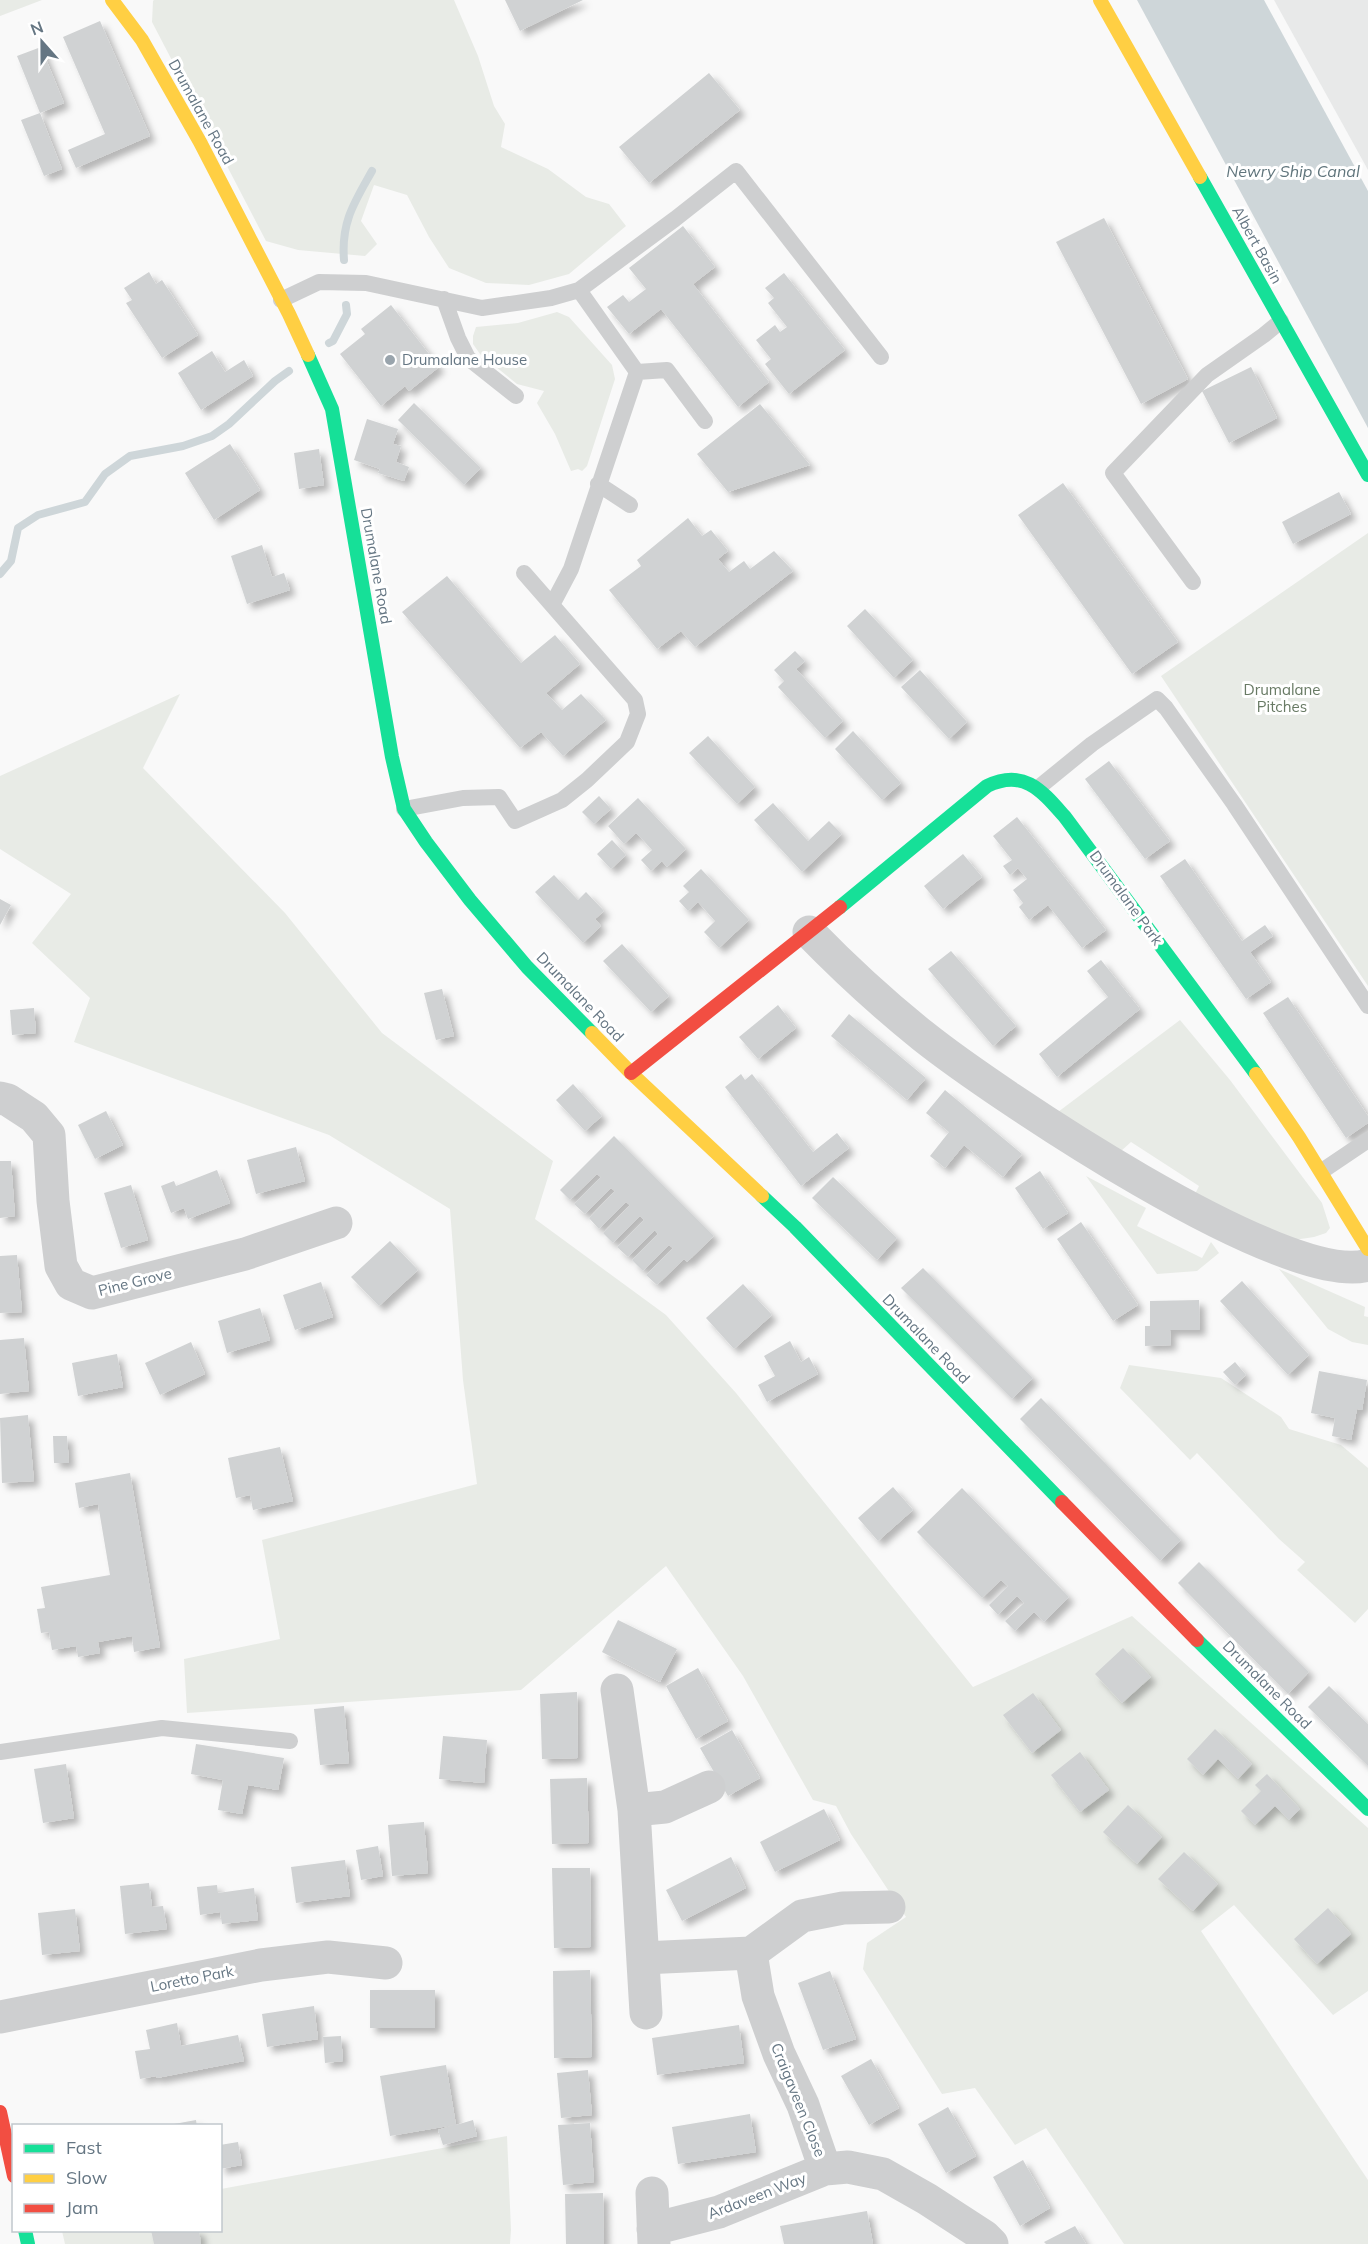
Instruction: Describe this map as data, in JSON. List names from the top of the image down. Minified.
{"streets":{"main road":["Drumalane Road","Albert Basin","Drumalane Park"],"street":["Pine Grove","Loretto Park","Craigaveen Close","Ardaveen Way"]},"crossings":[["Drumalane Road","Drumalane Park"],["Craigaveen Close","Ardaveen Way"]],"water":["Newry Ship Canal"],"parks":["Drumalane Pitches"],"places":["Drumalane House"],"legend":["Fast","Slow","Jam"],"north":"top"}
